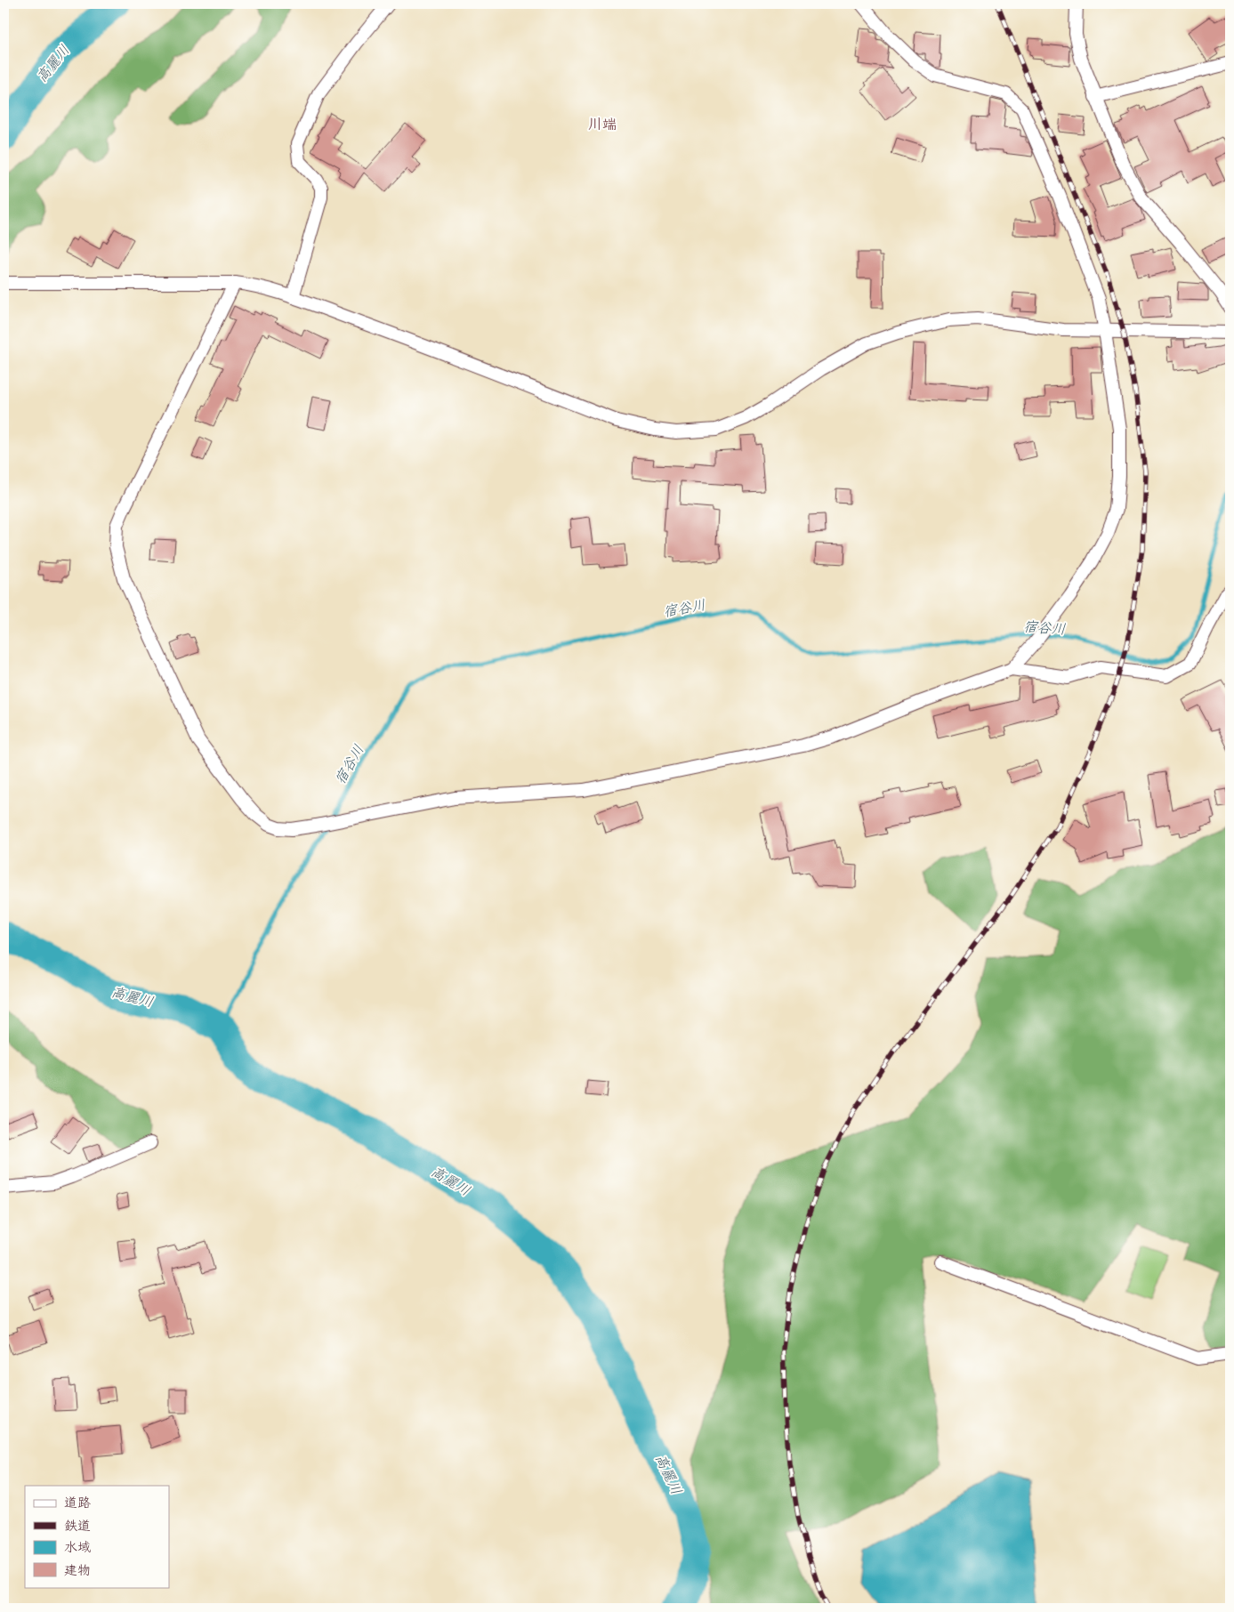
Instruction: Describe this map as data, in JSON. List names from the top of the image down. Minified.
{"districts":["川端"],"water":["高麗川","宿谷川"],"legend":["道路","鉄道","水域","建物"]}
